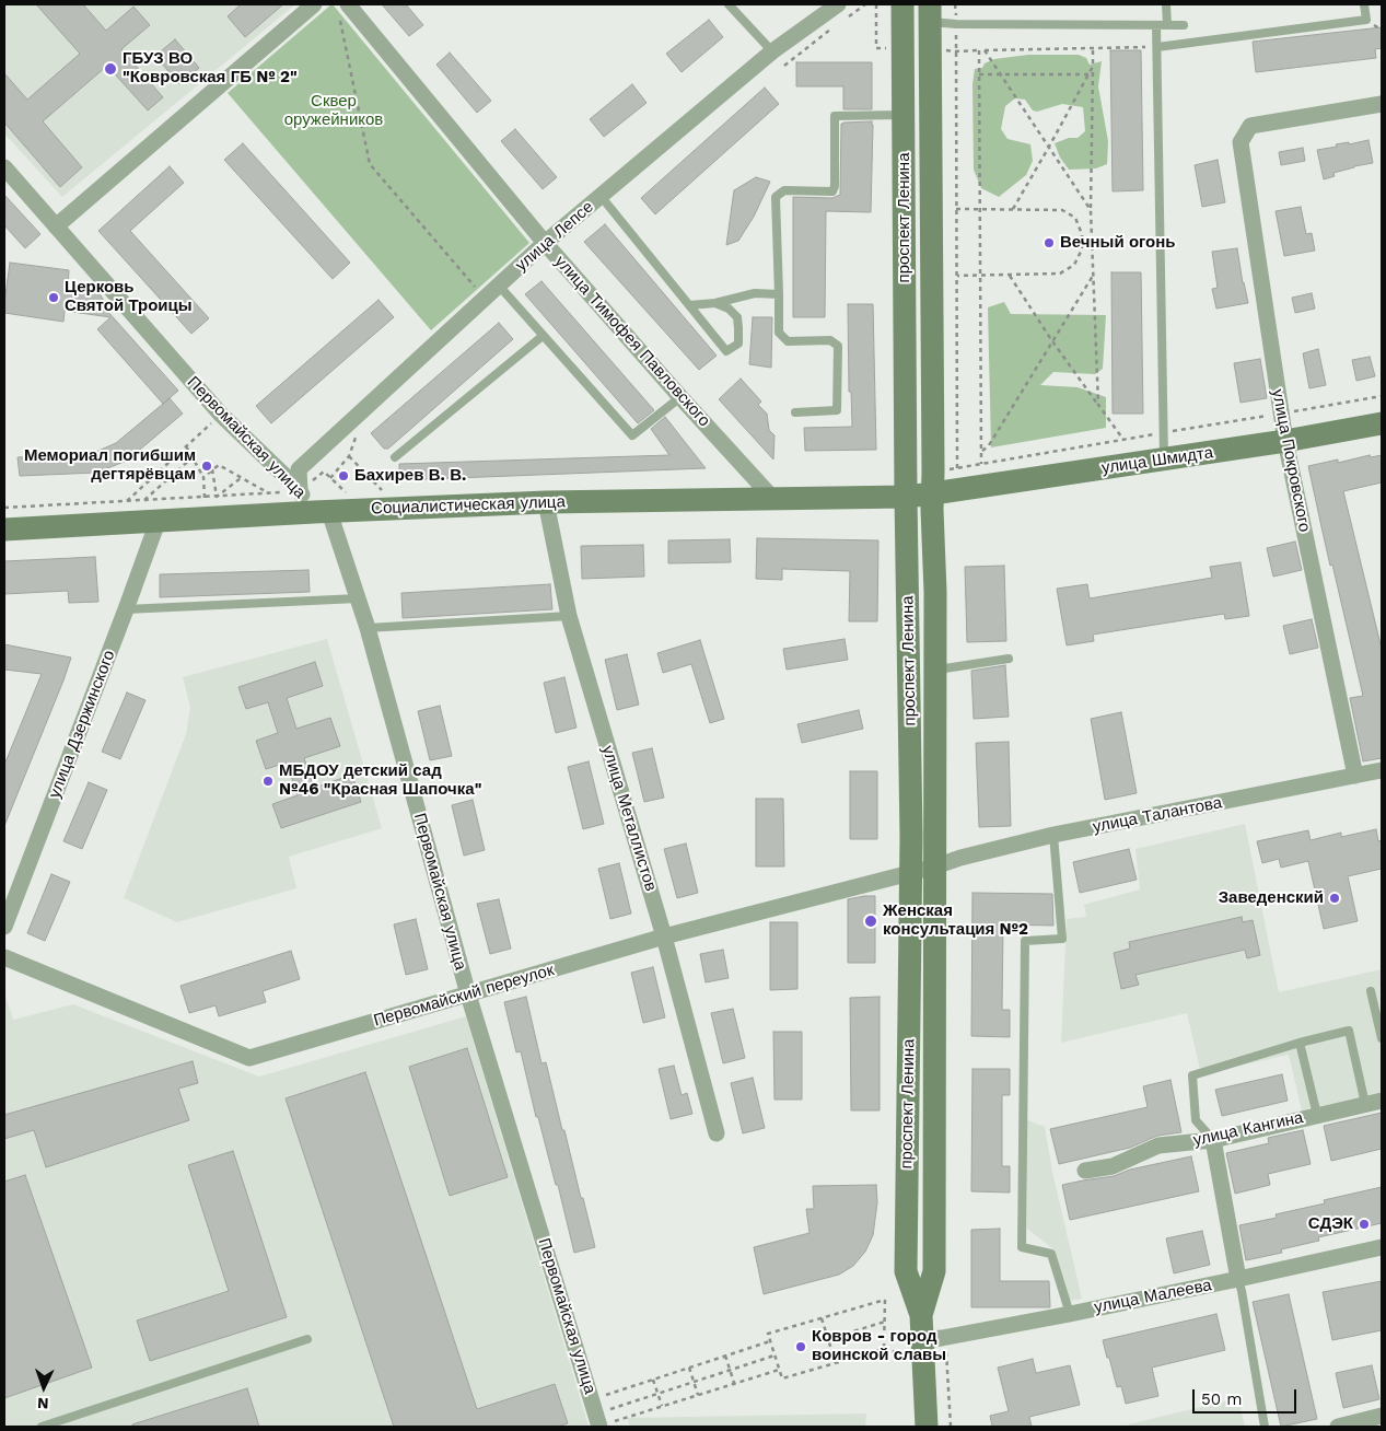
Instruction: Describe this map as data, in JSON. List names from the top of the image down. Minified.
{"streets":{"main road":["проспект Ленина","улица Шмидта","Социалистическая улица"],"street":["улица Лепсе","улица Тимофея Павловского","Первомайская улица","улица Покровского","улица Дзержинского","улица Талантова","улица Металлистов","Первомайский переулок","улица Кангина","улица Малеева"]},"crossings":[["проспект Ленина","улица Шмидта"],["проспект Ленина","Социалистическая улица"],["проспект Ленина","улица Талантова"],["проспект Ленина","Первомайский переулок"],["проспект Ленина","улица Малеева"],["улица Лепсе","улица Тимофея Павловского"],["улица Лепсе","Первомайская улица"],["улица Тимофея Павловского","Социалистическая улица"],["Первомайская улица","Социалистическая улица"],["Первомайская улица","Первомайский переулок"],["улица Шмидта","улица Покровского"],["улица Шмидта","Социалистическая улица"],["улица Покровского","улица Талантова"],["Социалистическая улица","улица Дзержинского"],["Социалистическая улица","улица Металлистов"],["улица Талантова","Первомайский переулок"],["улица Металлистов","Первомайский переулок"]],"parks":["Сквер оружейников"],"places":["ГБУЗ ВО \"Ковровская ГБ № 2\"","Вечный огонь","Церковь Святой Троицы","Мемориал погибшим дегтярёвцам","Бахирев В. В.","МБДОУ детский сад №46 \"Красная Шапочка\"","Заведенский","Женская консультация №2","СДЭК","Ковров - город воинской славы"],"scale_bar":"50 m","north":"bottom"}
